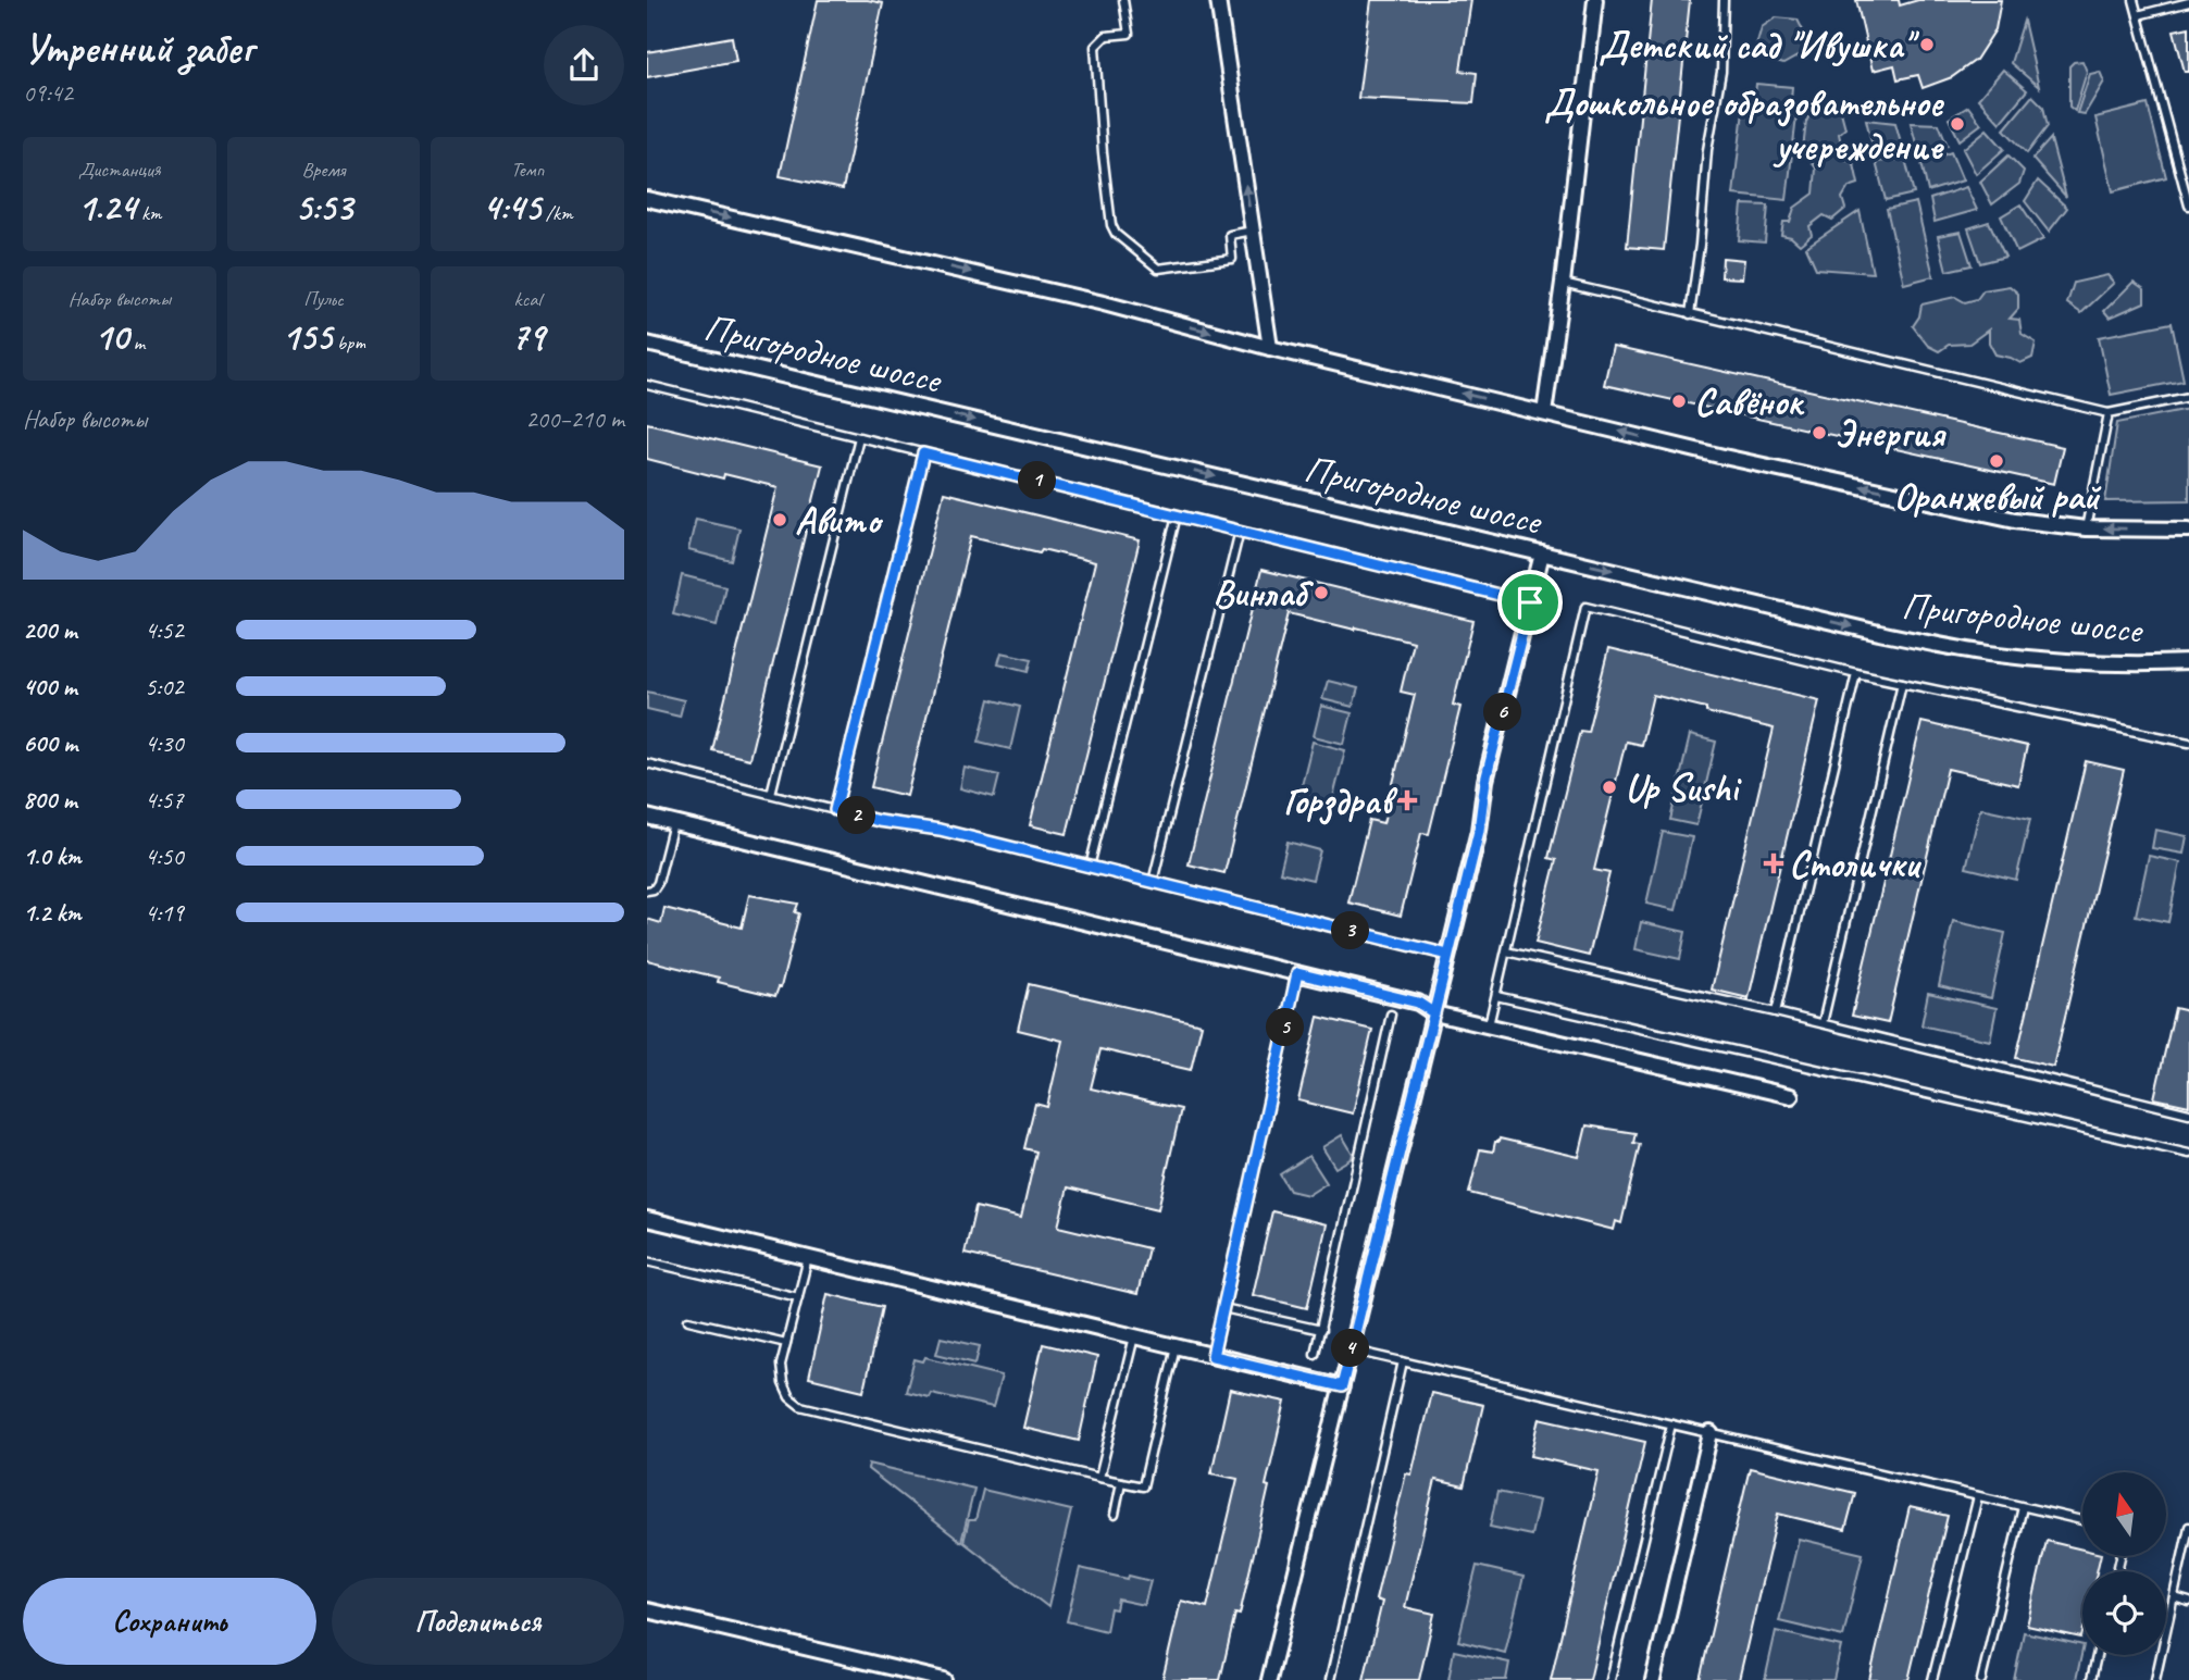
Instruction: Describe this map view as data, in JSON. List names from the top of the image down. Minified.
{"streets":{"street":["Пригородное шоссе"]},"one_way":["Пригородное шоссе"],"places":{"other":["Детский сад \"Ивушка\"","Дошкольное образовательное учереждение","Савёнок","Энергия","Оранжевый рай","Авито","Винлаб","Up Sushi"],"health":["Горздрав","Столички"]},"north":"top","page":{"heading":["Утренний забег","09:42"],"stats":[["Дистанция","1.24 km"],["Время","5:53"],["Темп","4:45 /km"],["Набор высоты","10 m"],["Пульс","155 bpm"],["kcal","79"]],"chart":["Набор высоты","200–210 m"],"pins":["1","6","2","3","5","4"],"list":[{"name":"200 m","note":"4:52"},{"name":"400 m","note":"5:02"},{"name":"600 m","note":"4:30"},{"name":"800 m","note":"4:57"},{"name":"1.0 km","note":"4:50"},{"name":"1.2 km","note":"4:19"}],"buttons":["Сохранить","Поделиться"]}}
